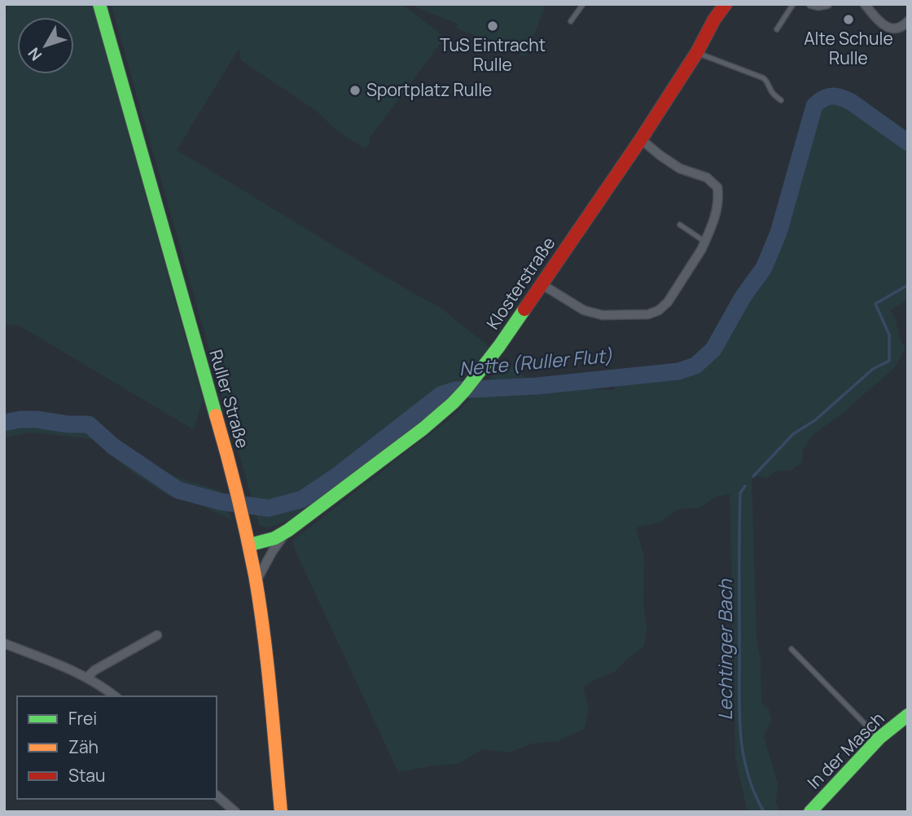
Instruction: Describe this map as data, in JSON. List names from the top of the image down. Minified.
{"streets":{"street":["Klosterstraße","Ruller Straße","In der Masch"]},"crossings":[["Klosterstraße","Ruller Straße"]],"water":["Nette (Ruller Flut)","Lechtinger Bach"],"places":["Alte Schule Rulle","TuS Eintracht Rulle","Sportplatz Rulle"],"legend":["Frei","Zäh","Stau"],"north":"bottom left"}
